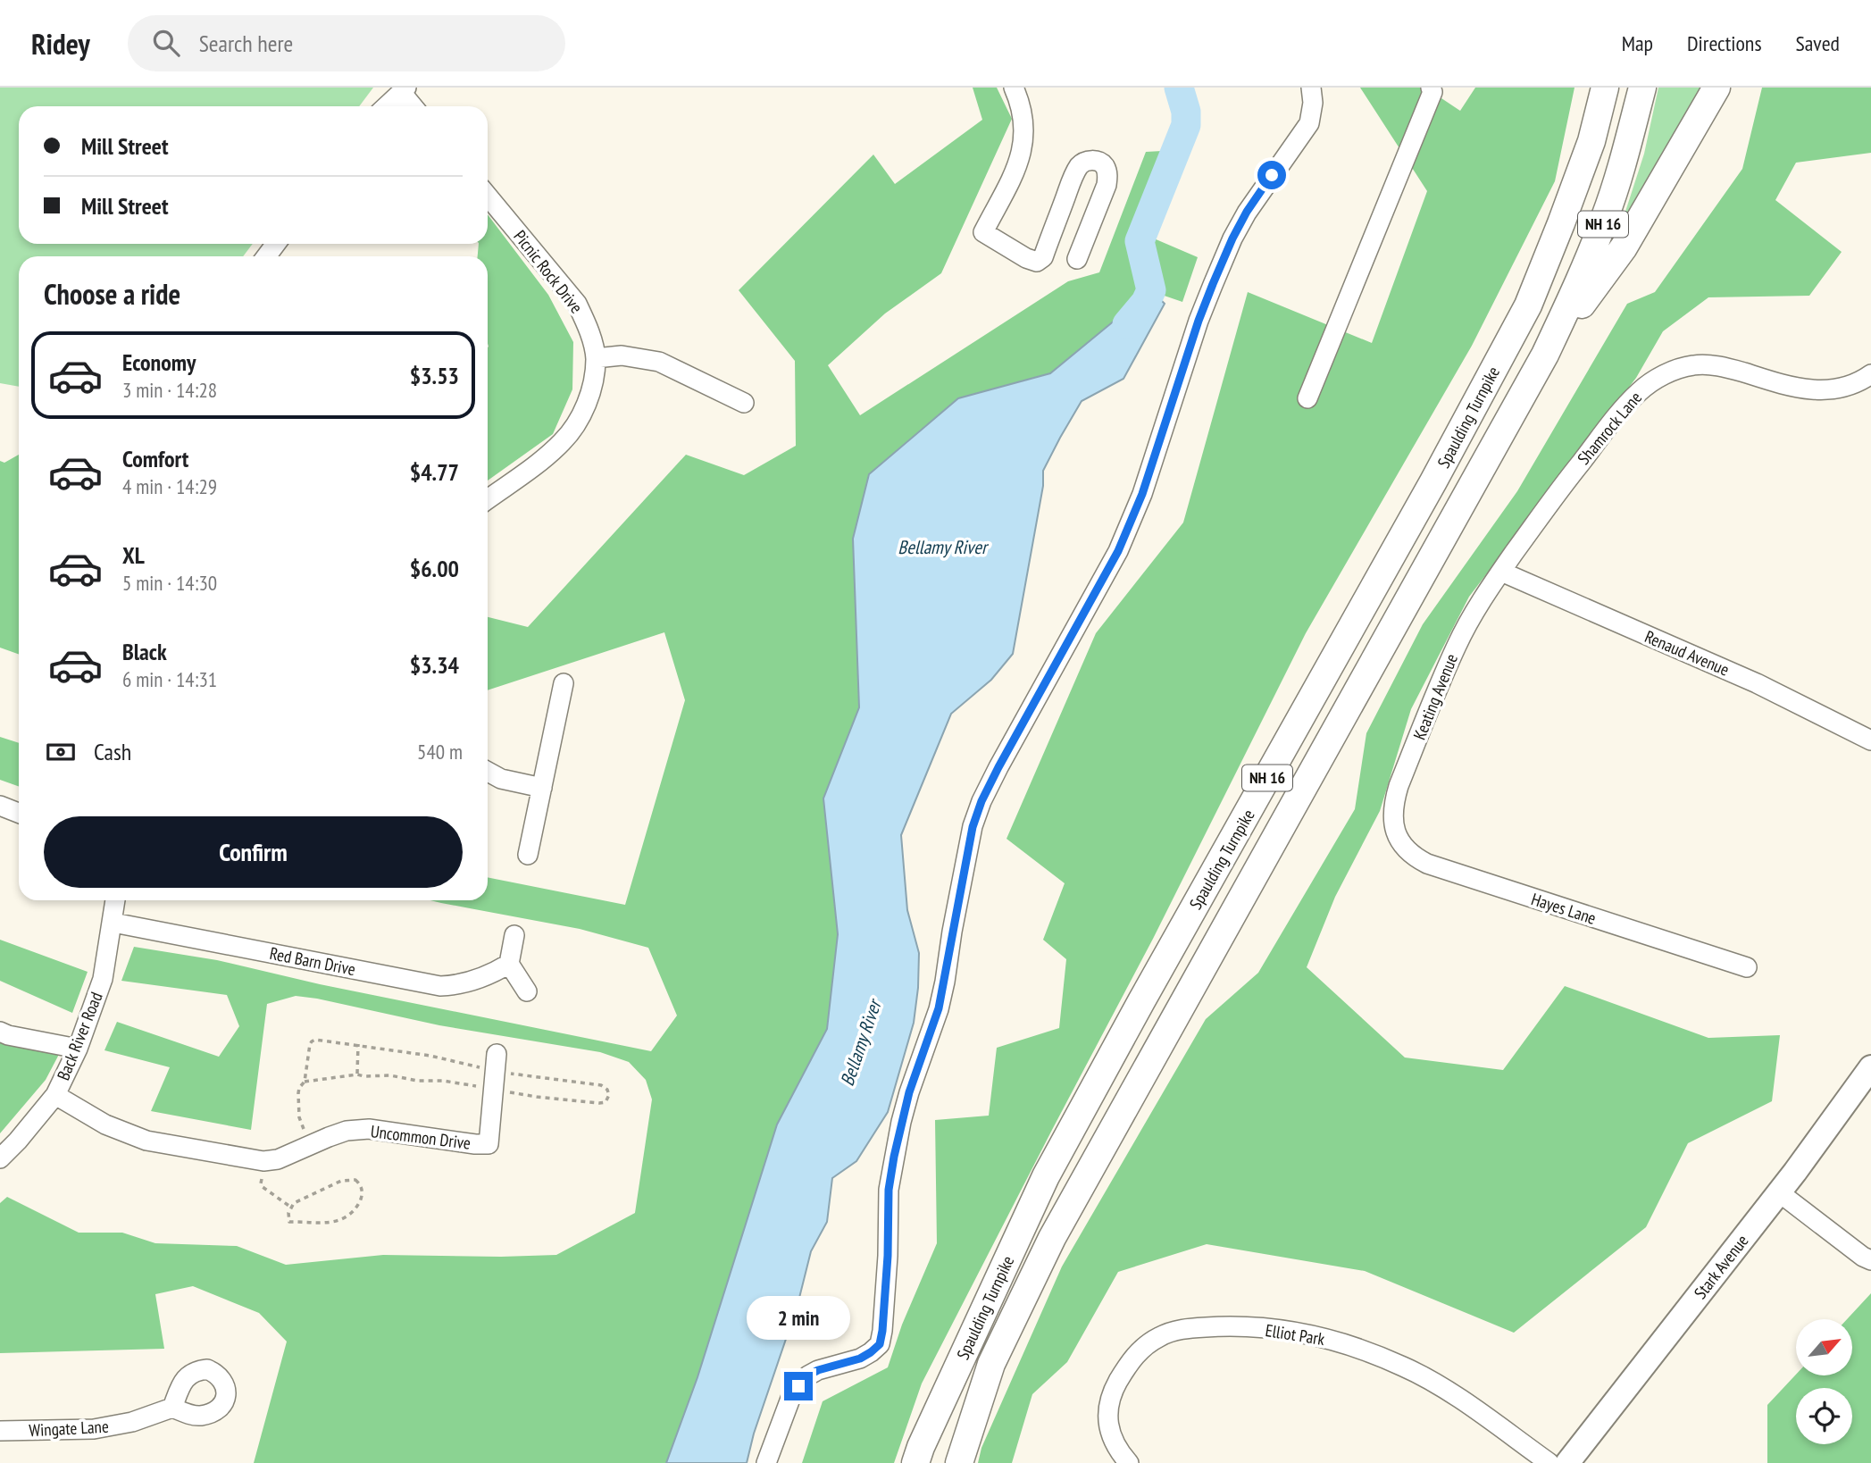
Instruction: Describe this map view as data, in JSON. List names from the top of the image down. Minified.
{"streets":{"highway":["NH 16","Spaulding Turnpike"],"main road":["Stark Avenue"],"street":["Picnic Rock Drive","Shamrock Lane","Renaud Avenue","Keating Avenue","Hayes Lane","Red Barn Drive","Back River Road","Uncommon Drive","Elliot Park","Wingate Lane"]},"crossings":[["Shamrock Lane","Renaud Avenue"],["Shamrock Lane","Keating Avenue"],["Renaud Avenue","Keating Avenue"],["Keating Avenue","Hayes Lane"],["Red Barn Drive","Back River Road"],["Back River Road","Uncommon Drive"]],"water":["Bellamy River"],"north":"top right","page":{"header":"Ridey","search":"Search here","nav":["Map","Directions","Saved"],"banner":["Mill Street","Mill Street"],"heading":"Choose a ride","list":[{"name":"Economy","note":"3 min · 14:28","value":"$3.53"},{"name":"Comfort","note":"4 min · 14:29","value":"$4.77"},{"name":"XL","note":"5 min · 14:30","value":"$6.00"},{"name":"Black","note":"6 min · 14:31","value":"$3.34"}],"pay":["Cash","540 m"],"buttons":"Confirm","bubble":"2 min"}}
